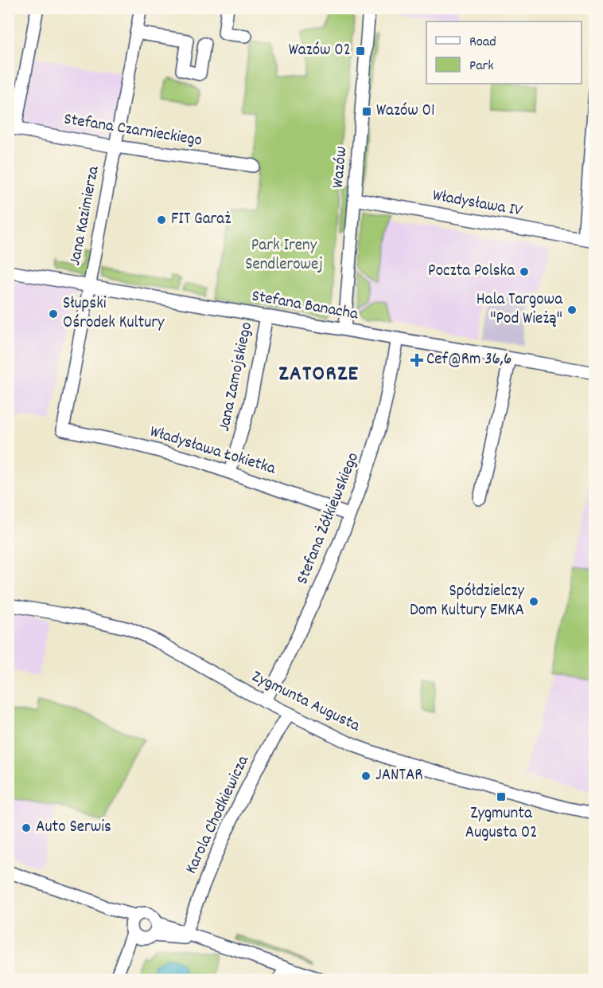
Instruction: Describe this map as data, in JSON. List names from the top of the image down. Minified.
{"streets":{"street":["Stefana Czarnieckiego","Wazów","Władysława IV","Jana Kazimierza","Stefana Banacha","Jana Zamojskiego","Władysława Łokietka","Stefana Żółkiewskiego","Zygmunta Augusta","Karola Chodkiewicza"]},"crossings":[["Stefana Czarnieckiego","Jana Kazimierza"],["Wazów","Władysława IV"],["Wazów","Stefana Banacha"],["Jana Kazimierza","Stefana Banacha"],["Jana Kazimierza","Władysława Łokietka"],["Stefana Banacha","Jana Zamojskiego"],["Stefana Banacha","Stefana Żółkiewskiego"],["Jana Zamojskiego","Władysława Łokietka"],["Władysława Łokietka","Stefana Żółkiewskiego"],["Stefana Żółkiewskiego","Zygmunta Augusta"],["Zygmunta Augusta","Karola Chodkiewicza"]],"districts":["ZATORZE"],"parks":["Park Ireny Sendlerowej"],"places":{"transit":["Wazów 02","Wazów 01","Zygmunta Augusta 02"],"other":["FIT Garaż","Poczta Polska","Hala Targowa \"Pod Wieżą\"","Słupski Ośrodek Kultury","Spółdzielczy Dom Kultury EMKA","JANTAR","Auto Serwis"],"health":["Cef@Rm 36,6"]},"legend":["Road","Park"]}
